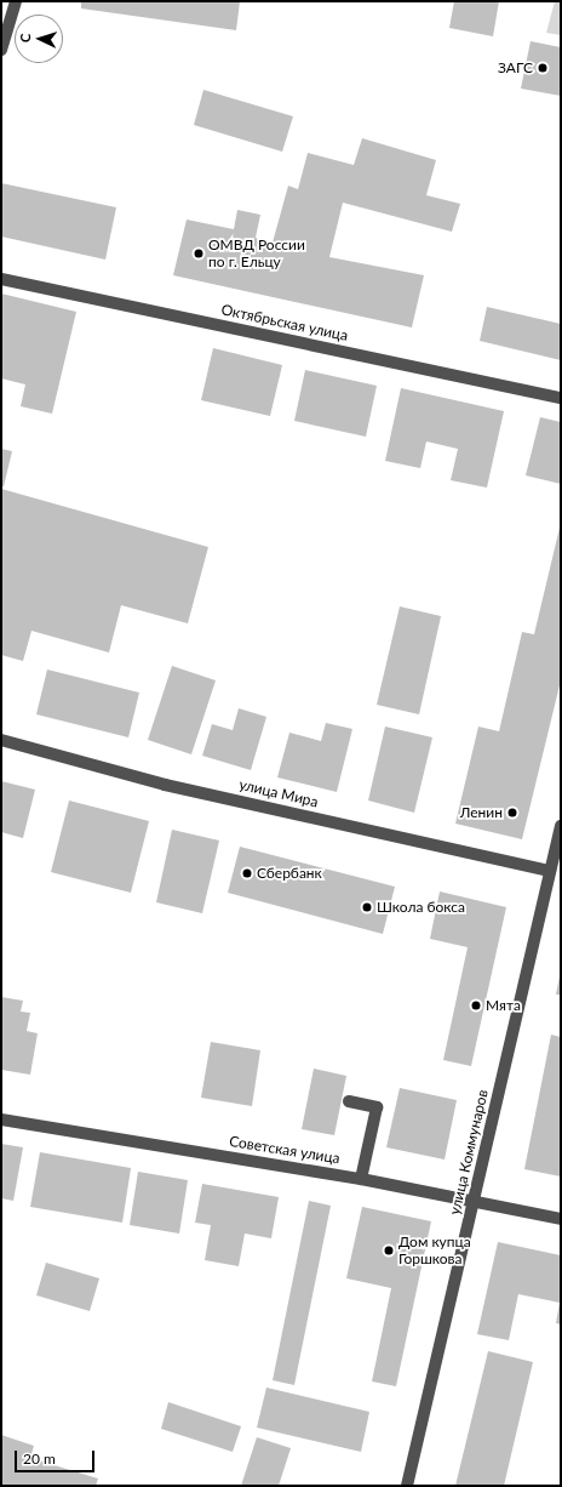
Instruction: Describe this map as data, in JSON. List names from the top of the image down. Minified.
{"streets":{"street":["Октябрьская улица","улица Мира","Советская улица","улица Коммунаров"]},"crossings":[["улица Мира","улица Коммунаров"],["Советская улица","улица Коммунаров"]],"places":["ЗАГС","ОМВД России по г. Ельцу","Ленин","Сбербанк","Школа бокса","Мята","Дом купца Горшкова"],"scale_bar":"20 m","north":"left"}
